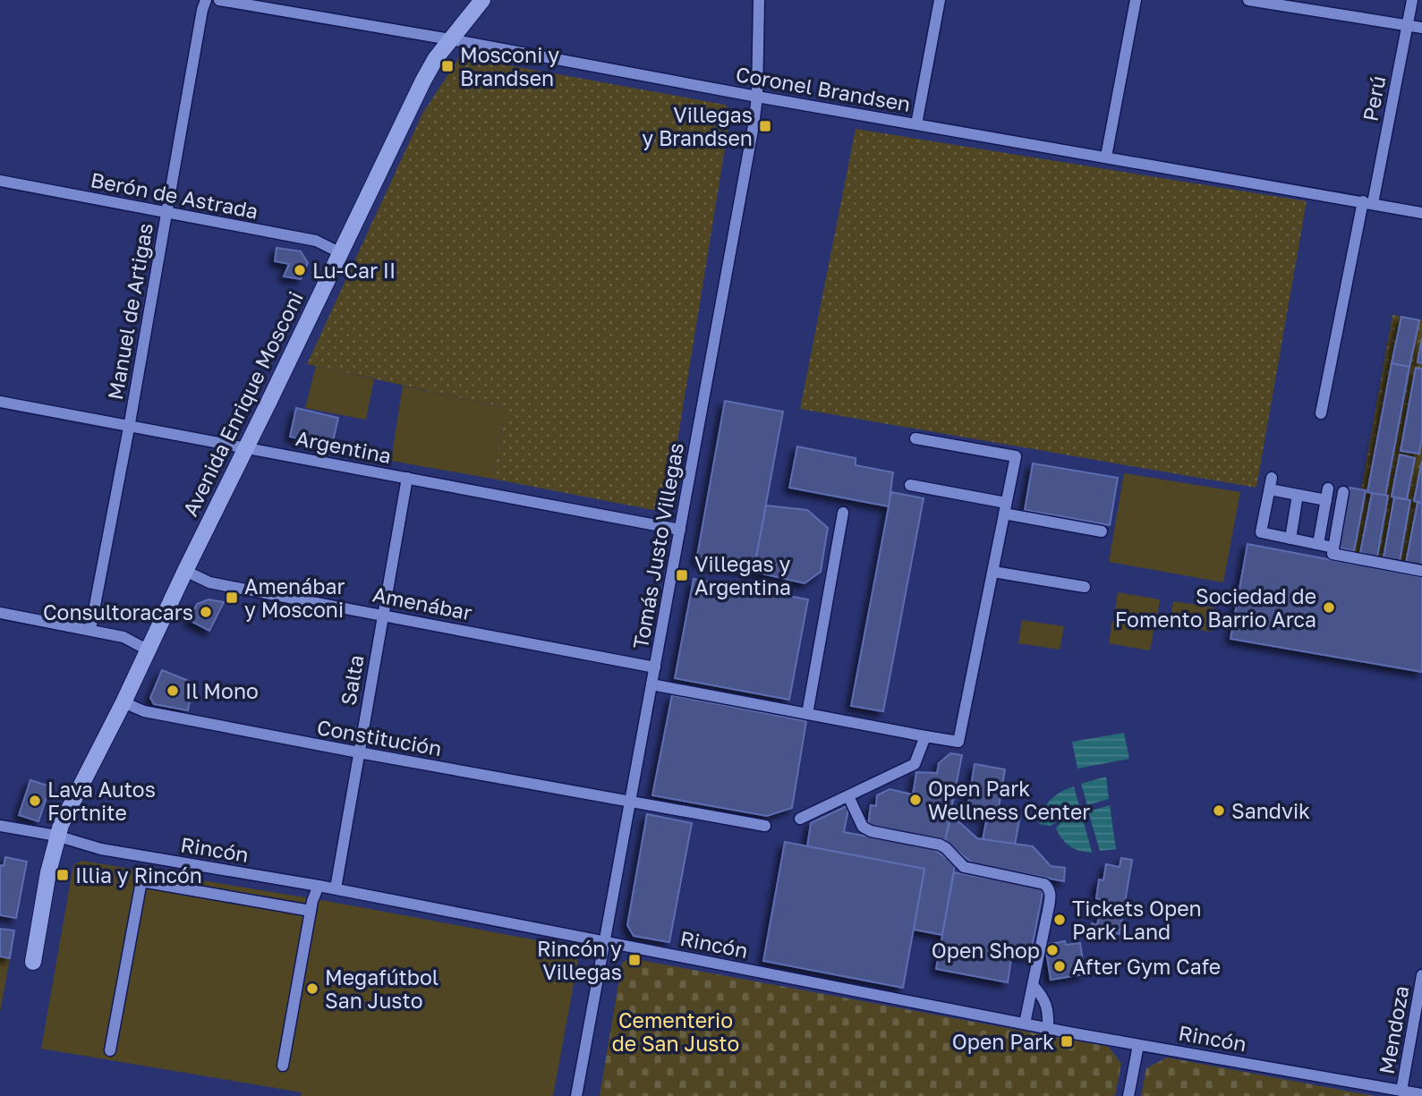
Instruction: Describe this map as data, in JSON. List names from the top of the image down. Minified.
{"streets":{"main road":["Avenida Enrique Mosconi"],"street":["Coronel Brandsen","Perú","Berón de Astrada","Manuel de Artigas","Argentina","Tomás Justo Villegas","Amenábar","Salta","Constitución","Rincón","Mendoza"]},"crossings":[["Coronel Brandsen","Perú"],["Coronel Brandsen","Avenida Enrique Mosconi"],["Coronel Brandsen","Tomás Justo Villegas"],["Berón de Astrada","Manuel de Artigas"],["Berón de Astrada","Avenida Enrique Mosconi"],["Manuel de Artigas","Argentina"],["Avenida Enrique Mosconi","Argentina"],["Avenida Enrique Mosconi","Amenábar"],["Avenida Enrique Mosconi","Constitución"],["Avenida Enrique Mosconi","Rincón"],["Argentina","Tomás Justo Villegas"],["Argentina","Salta"],["Tomás Justo Villegas","Amenábar"],["Tomás Justo Villegas","Constitución"],["Tomás Justo Villegas","Rincón"],["Amenábar","Salta"],["Salta","Constitución"],["Salta","Rincón"],["Rincón","Mendoza"]],"parks":["Cementerio de San Justo"],"places":{"transit":["Mosconi y Brandsen","Villegas y Brandsen","Villegas y Argentina","Amenábar y Mosconi","Illia y Rincón","Rincón y Villegas","Open Park"],"other":["Lu-Car II","Sociedad de Fomento Barrio Arca","Consultoracars","Il Mono","Open Park Wellness Center","Lava Autos Fortnite","Sandvik","Tickets Open Park Land","Open Shop","After Gym Cafe","Megafútbol San Justo"]}}
